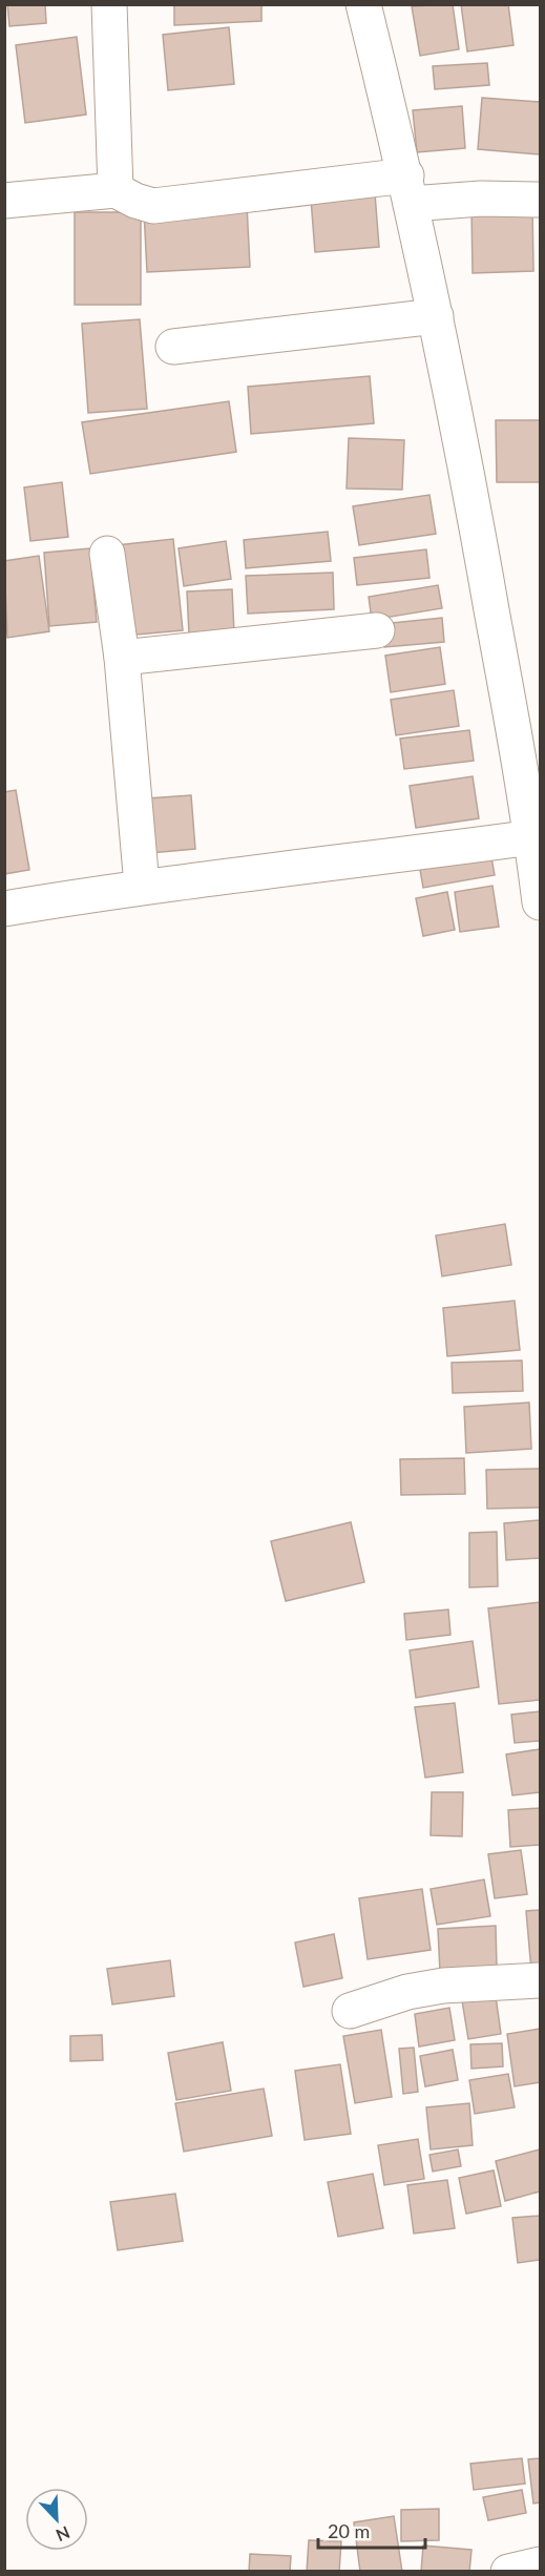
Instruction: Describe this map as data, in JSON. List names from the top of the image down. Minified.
{"scale_bar":"20 m","north":"bottom right"}
